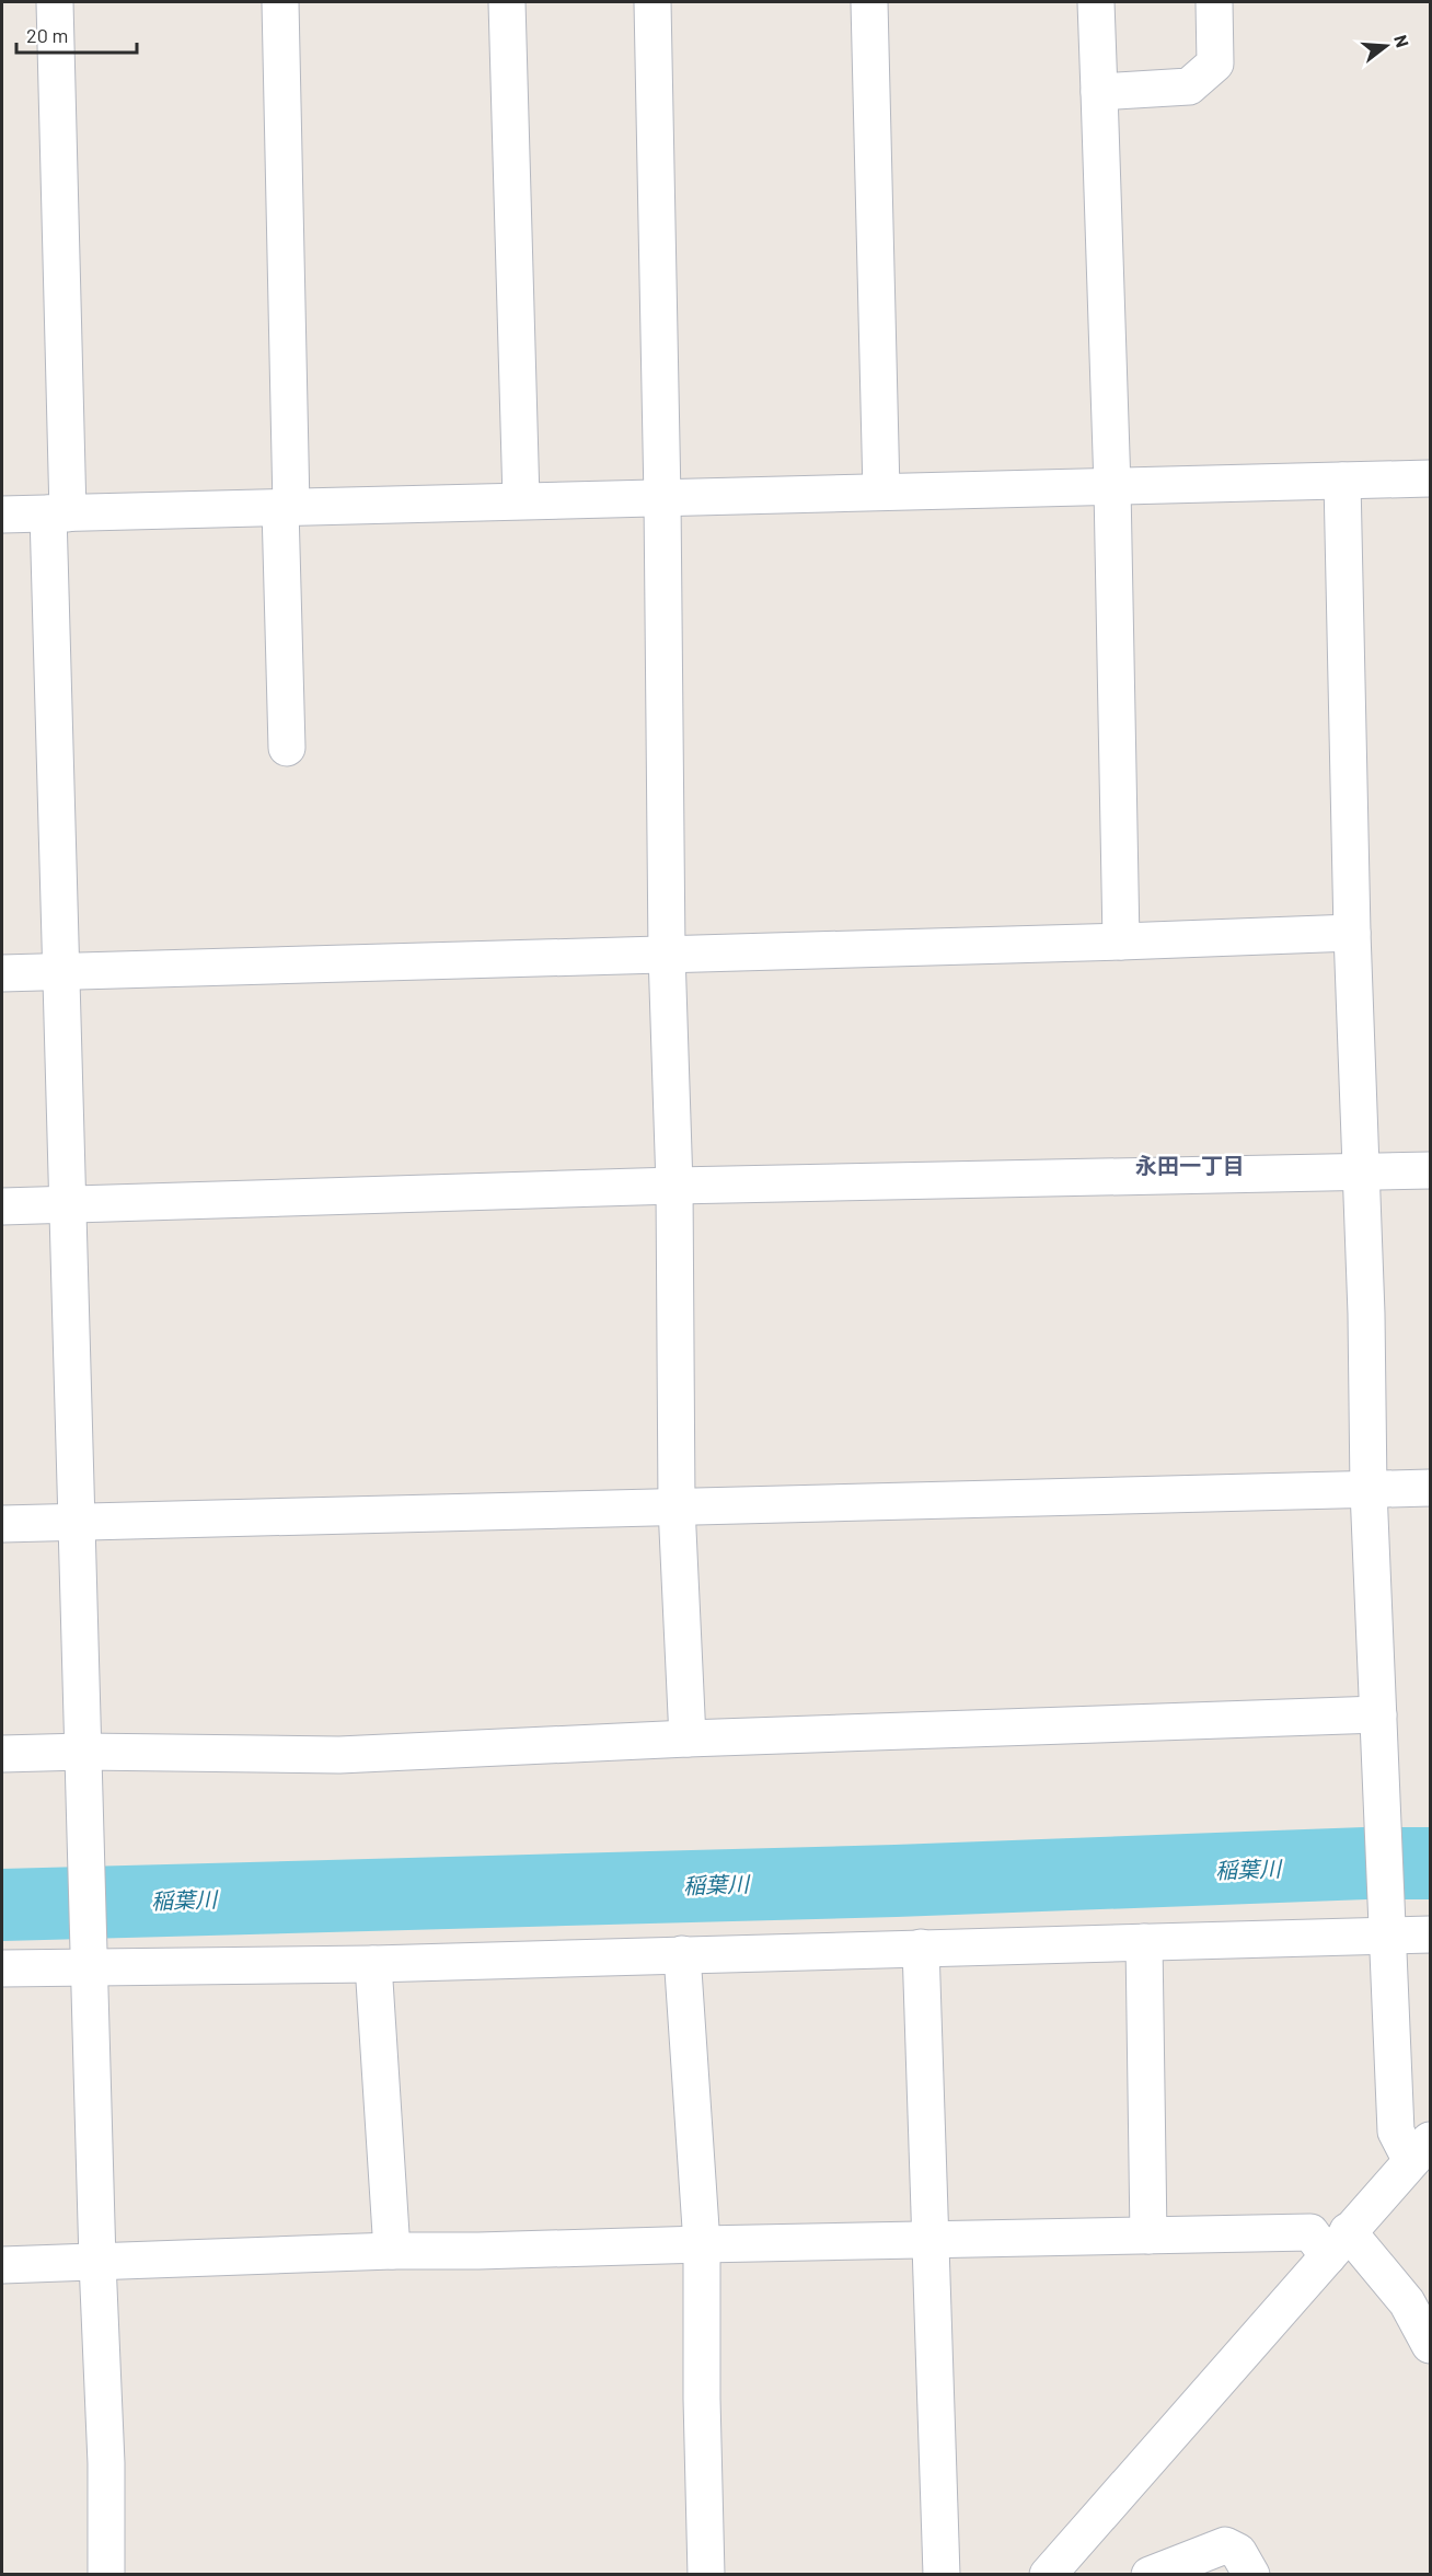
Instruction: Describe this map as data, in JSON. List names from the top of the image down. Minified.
{"districts":["永田一丁目"],"water":["稲葉川"],"scale_bar":"20 m","north":"right"}
